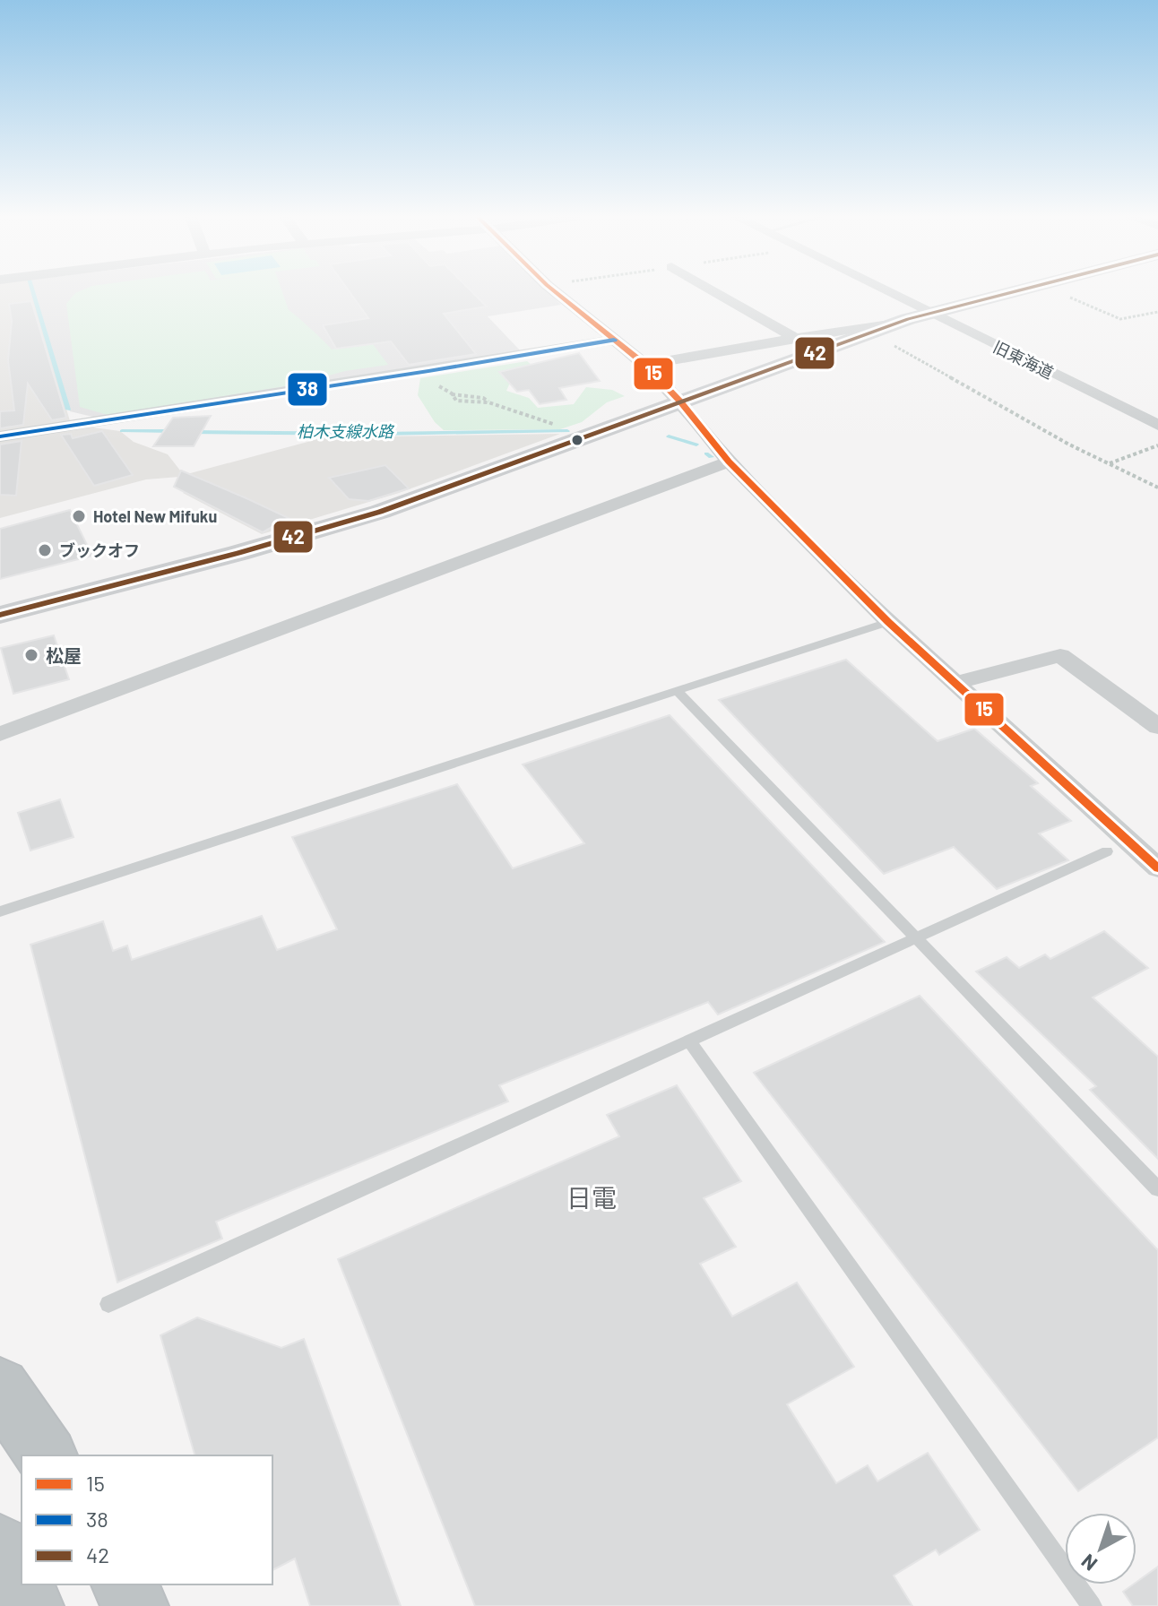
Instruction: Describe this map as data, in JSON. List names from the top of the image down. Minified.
{"streets":{"street":["旧東海道"]},"districts":["日電"],"water":["柏木支線水路"],"places":["Hotel New Mifuku","ブックオフ","松屋"],"lines":["transit line 15","transit line 42","transit line 38"],"legend":["15","38","42"],"north":"bottom left"}
